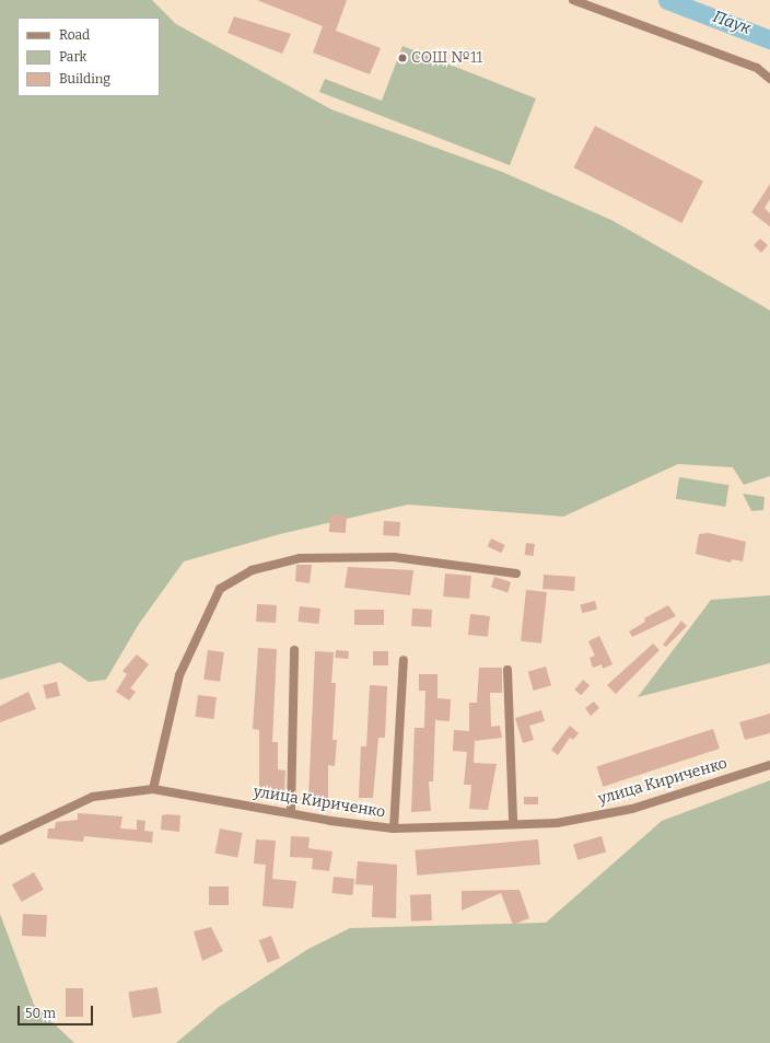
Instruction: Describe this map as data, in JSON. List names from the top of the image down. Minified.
{"streets":{"street":["улица Кириченко"]},"water":["Паук"],"places":["СОШ №11"],"legend":["Road","Park","Building"],"scale_bar":"50 m"}
